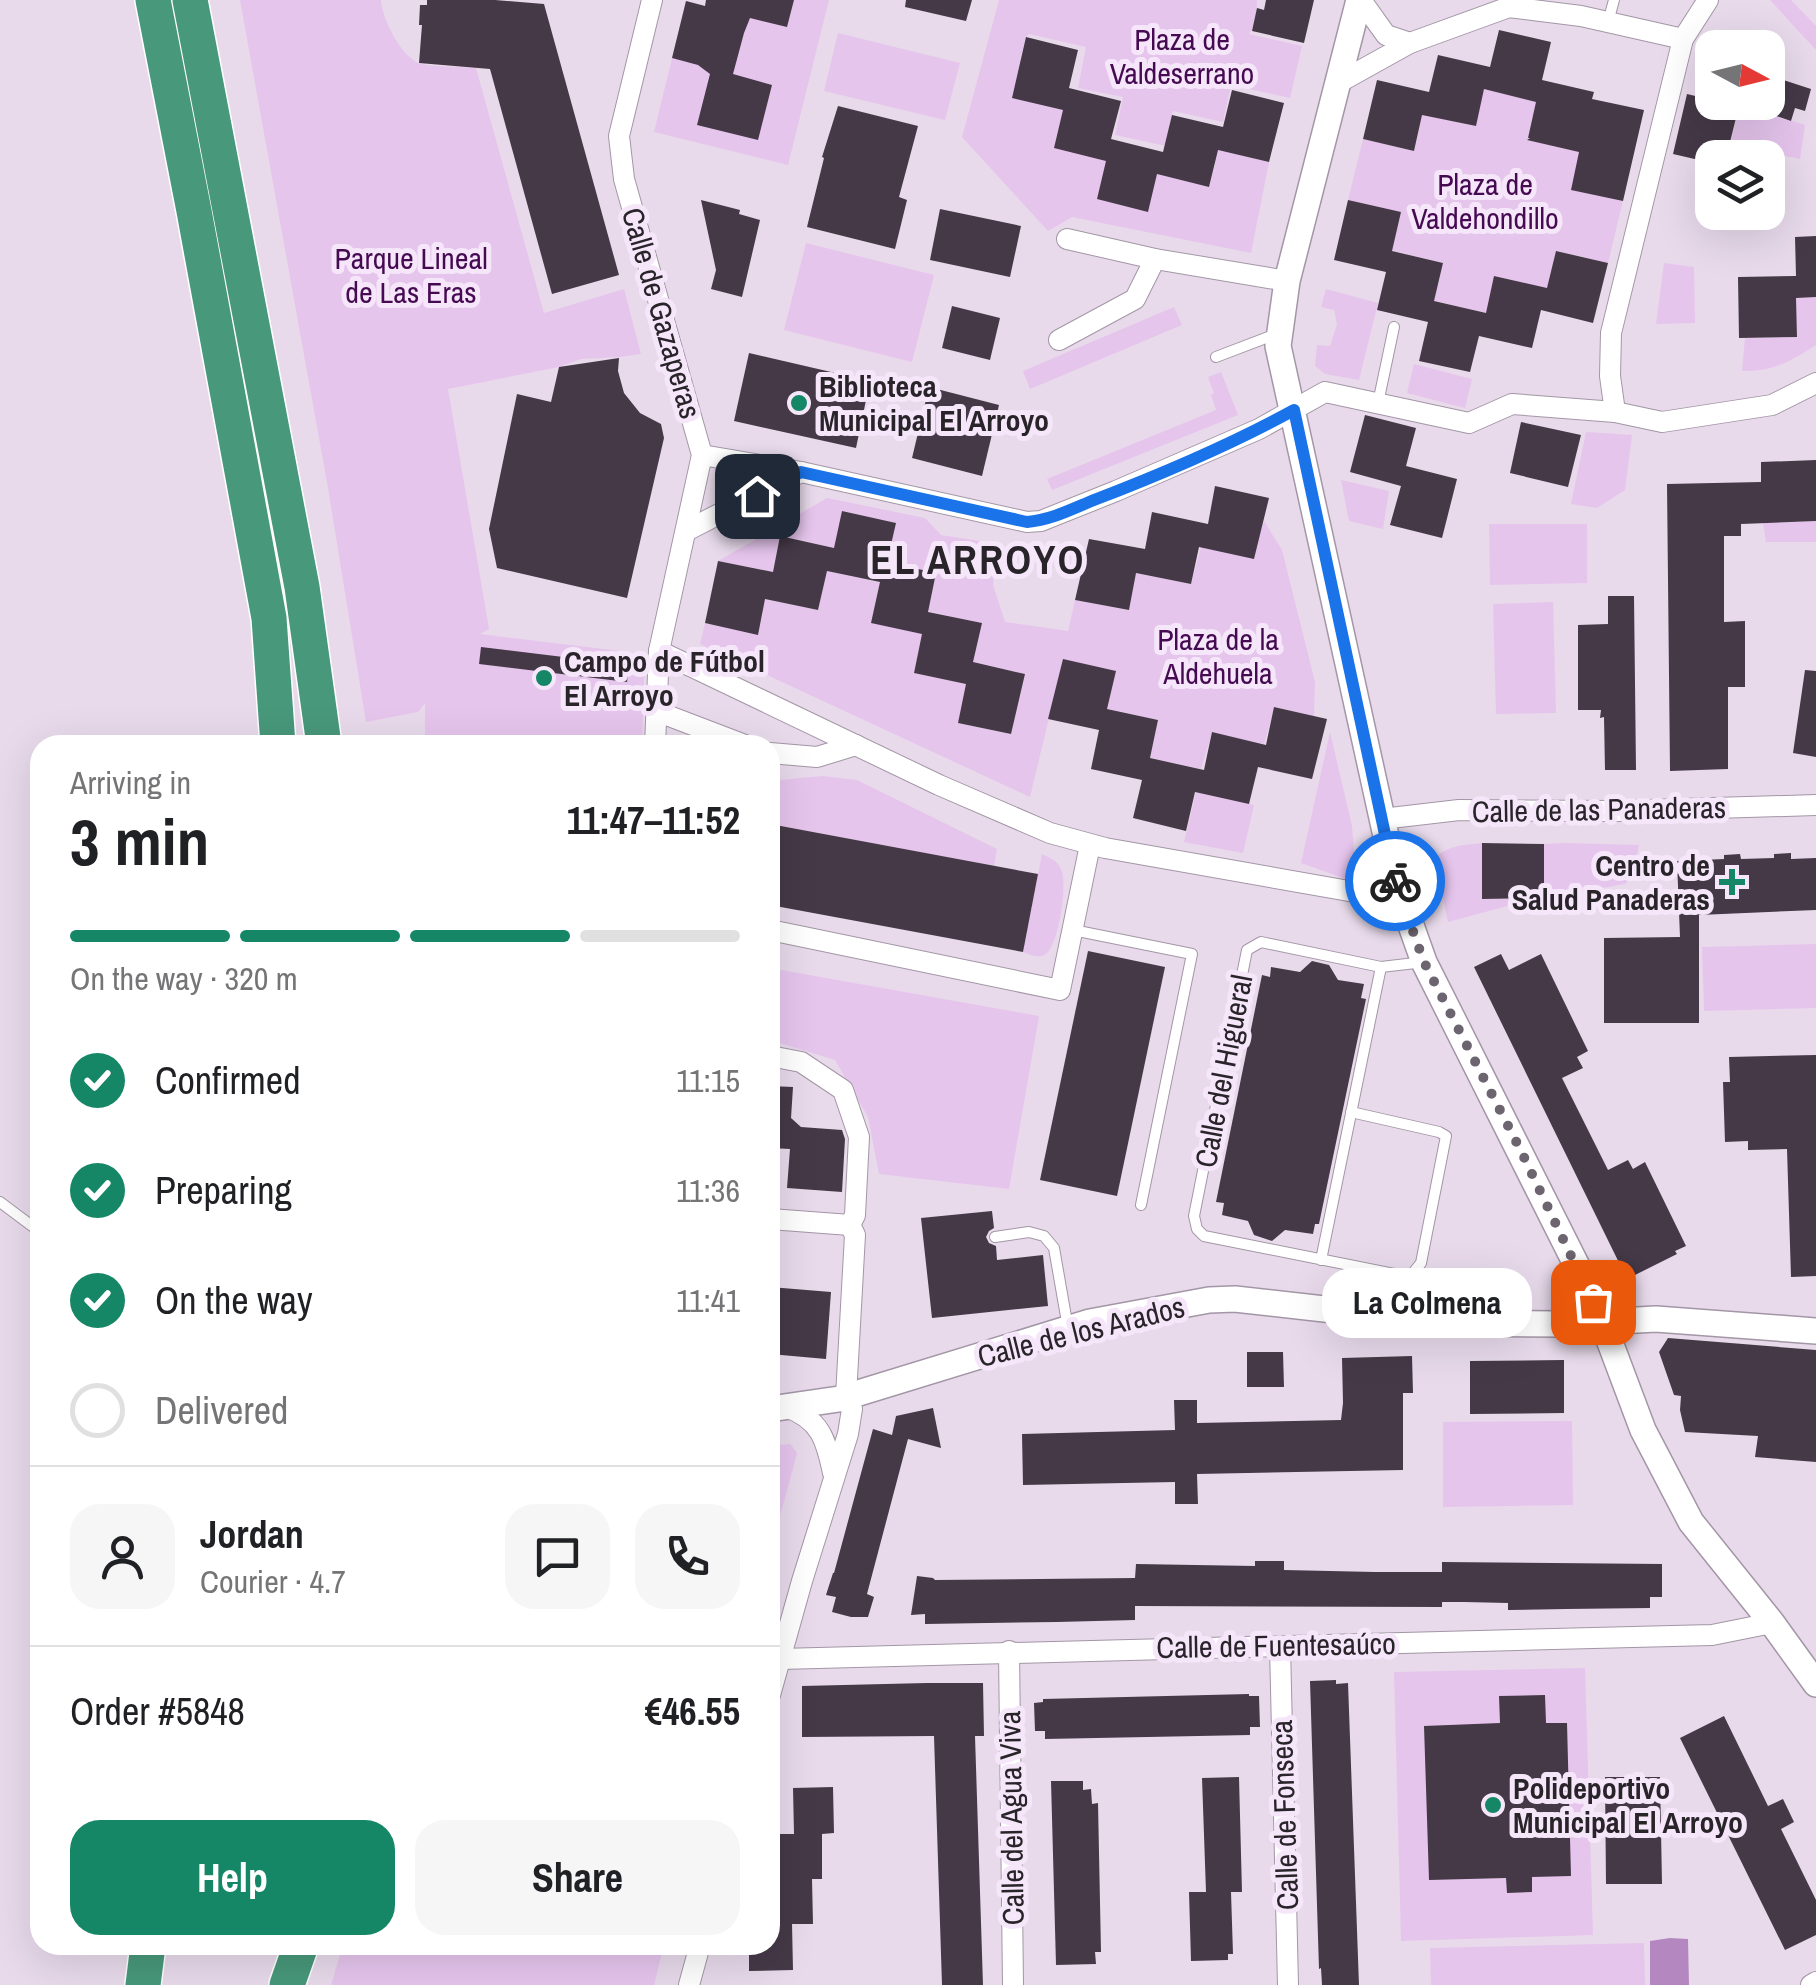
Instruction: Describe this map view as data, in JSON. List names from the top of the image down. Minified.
{"streets":{"street":["Calle de Gazaperas","Calle de las Panaderas","Calle de los Arados","Calle de Fuentesaúco","Calle de Fonseca","Calle del Agua Viva"],"lane":["Calle del Higueral"]},"crossings":[["Calle de Fuentesaúco","Calle de Fonseca"],["Calle de Fuentesaúco","Calle del Agua Viva"]],"districts":["EL ARROYO"],"parks":["Plaza de Valdeserrano","Plaza de Valdehondillo","Parque Lineal de Las Eras","Plaza de la Aldehuela"],"places":{"other":["Biblioteca Municipal El Arroyo","Campo de Fútbol El Arroyo","La Colmena","Polideportivo Municipal El Arroyo"],"health":["Centro de Salud Panaderas"]},"north":"right","page":{"heading":["3 min","Arriving in","11:47–11:52"],"panel":["Jordan","Courier · 4.7","Order #5848","€46.55"],"bar":"On the way · 320 m","list":[["Confirmed","11:15"],["Preparing","11:36"],["On the way","11:41"],"Delivered"],"bubble":"La Colmena","buttons":["Help","Share"]}}
